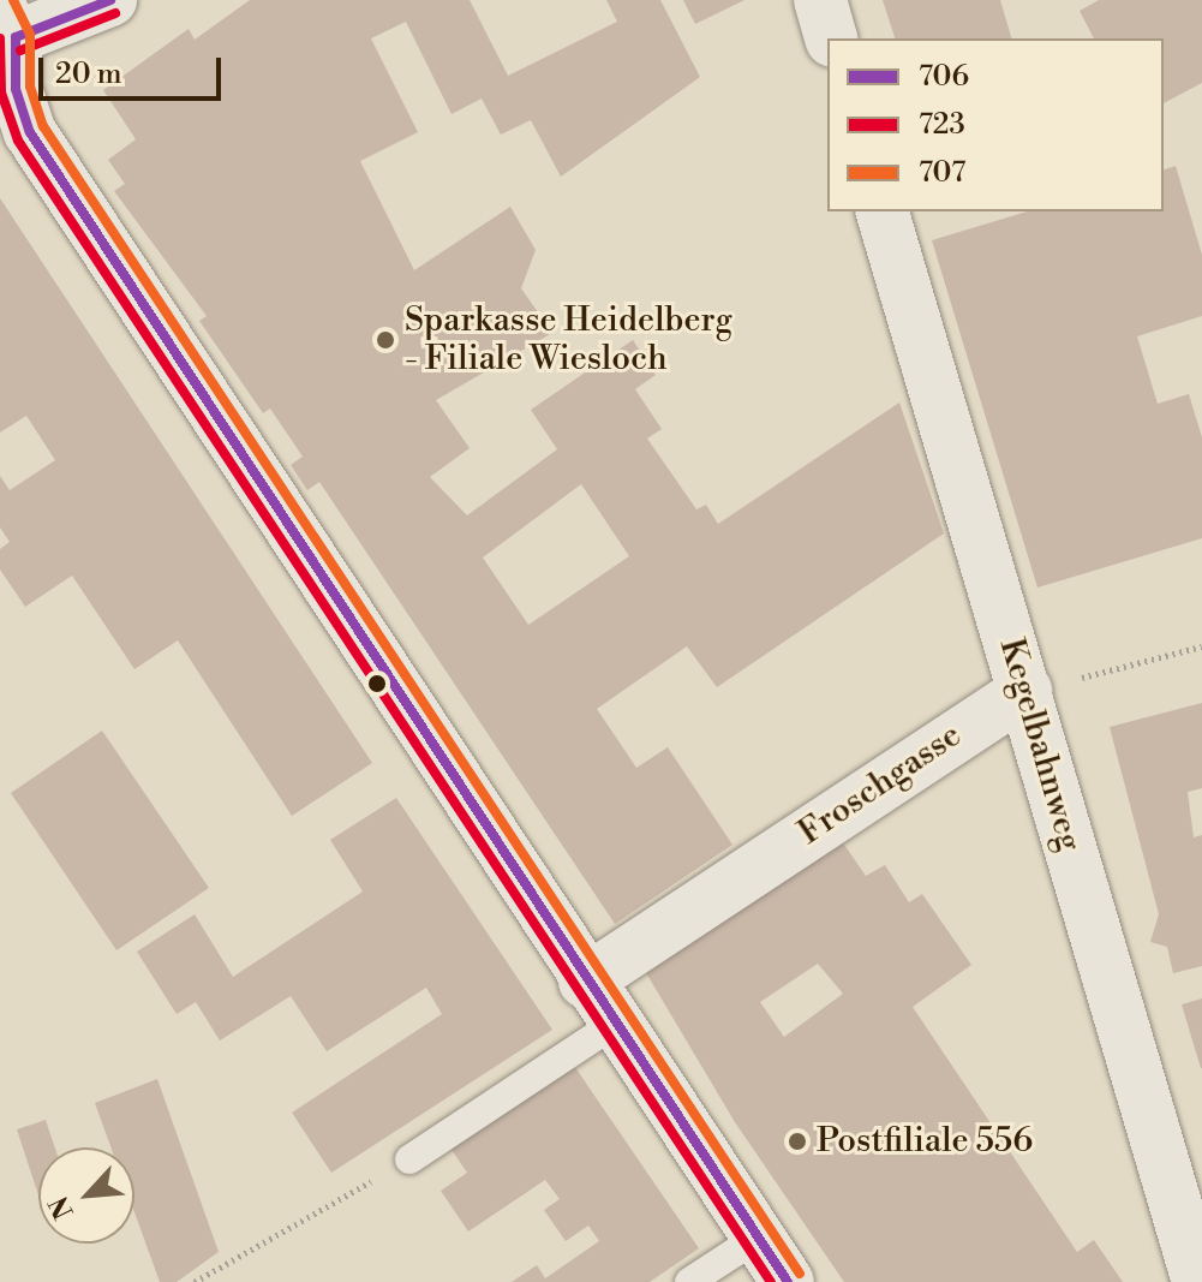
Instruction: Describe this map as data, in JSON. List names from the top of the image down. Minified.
{"streets":{"street":["Kegelbahnweg","Froschgasse"]},"crossings":[["Kegelbahnweg","Froschgasse"]],"places":["Sparkasse Heidelberg - Filiale Wiesloch","Postfiliale 556"],"lines":["transit line 706","transit line 707","transit line 723"],"legend":["706","723","707"],"scale_bar":"20 m","north":"bottom left"}
